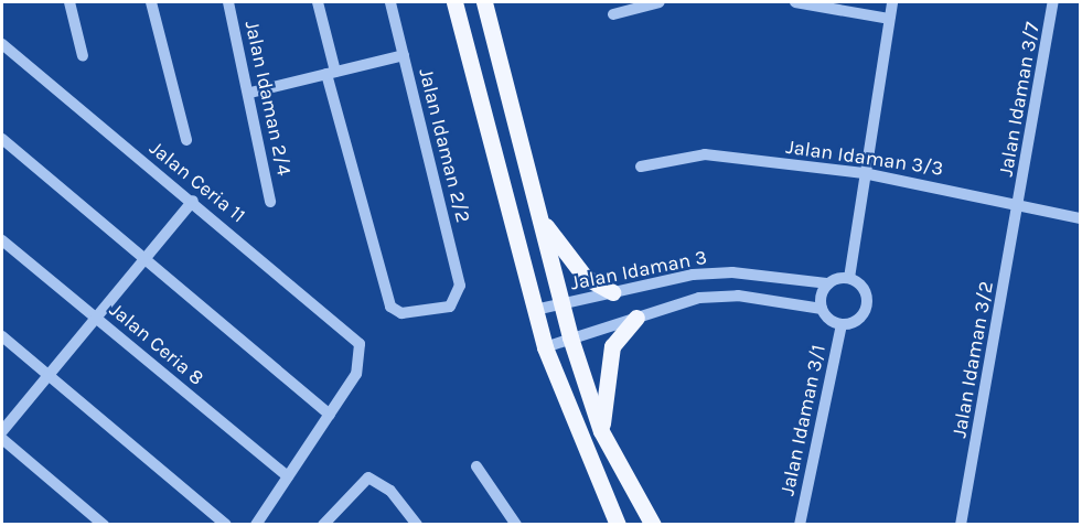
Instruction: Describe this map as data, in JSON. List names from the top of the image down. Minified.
{"streets":{"street":["Jalan Idaman 2/4","Jalan Idaman 3/7","Jalan Idaman 2/2","Jalan Idaman 3/3","Jalan Ceria 11","Jalan Idaman 3","Jalan Ceria 8","Jalan Idaman 3/2","Jalan Idaman 3/1"]},"crossings":[["Jalan Idaman 3/7","Jalan Idaman 3/3"],["Jalan Idaman 3/7","Jalan Idaman 3/2"],["Jalan Idaman 3/3","Jalan Idaman 3/2"],["Jalan Idaman 3","Jalan Idaman 3/1"]]}
